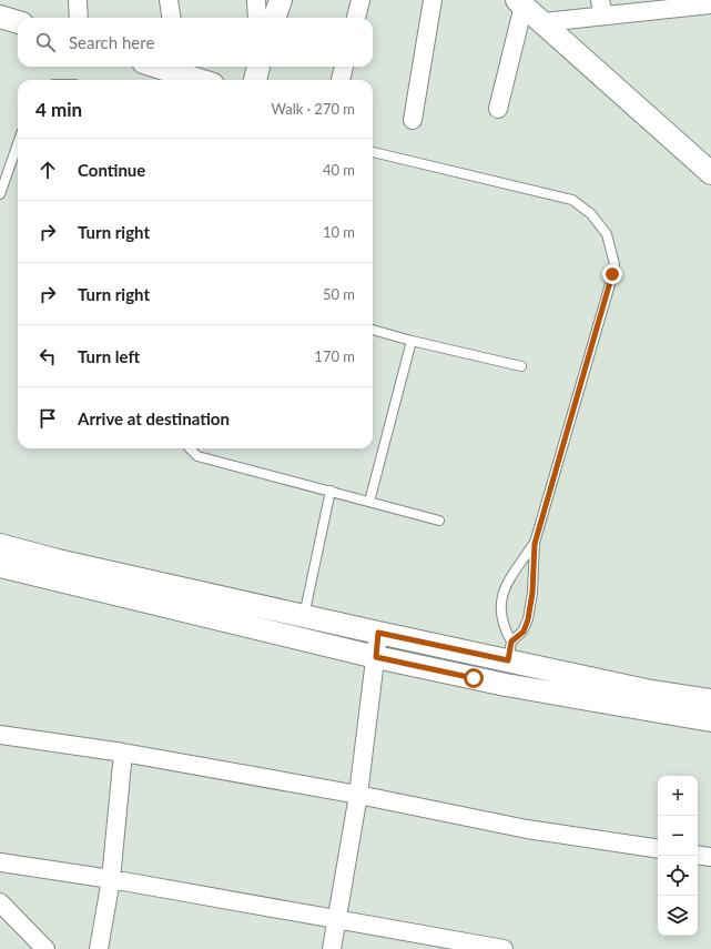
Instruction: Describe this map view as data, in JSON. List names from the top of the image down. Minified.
{"page":{"search":"Search here","heading":["4 min","Walk · 270 m"],"list":[["Continue","40 m"],["Turn right","10 m"],["Turn right","50 m"],["Turn left","170 m"],"Arrive at destination"],"map_buttons":["+","−"]}}
